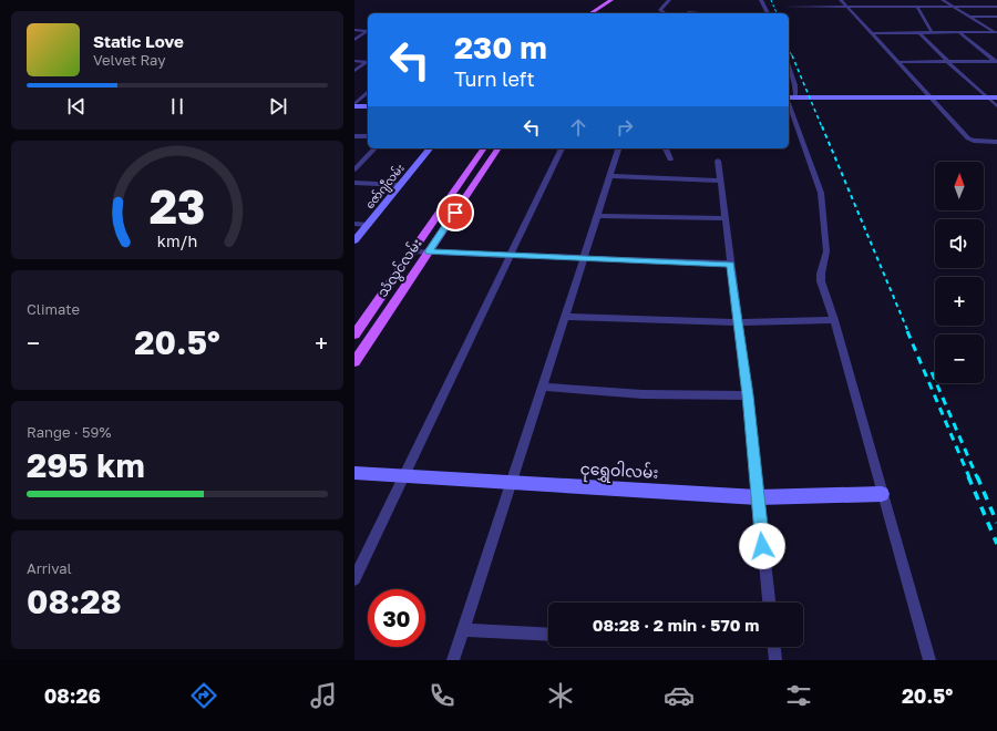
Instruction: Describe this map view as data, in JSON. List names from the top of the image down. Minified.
{"streets":{"main road":["သံလွင်လမ်း"],"street":["ဇော်ဂျီလမ်း","ငုရွှေဝါလမ်း"]},"north":"top","page":{"turn":["230 m","Turn left"],"song":["Static Love","Velvet Ray"],"map_buttons":["+","−"],"tile":["Climate",["Range · 59%","295 km"],["Arrival","08:28"]],"heat":["−","20.5°","+"],"limit":"30","trip":"08:28 · 2 min · 570 m","tabs":["08:26","20.5°"],"gauge":["23","km/h"]}}
